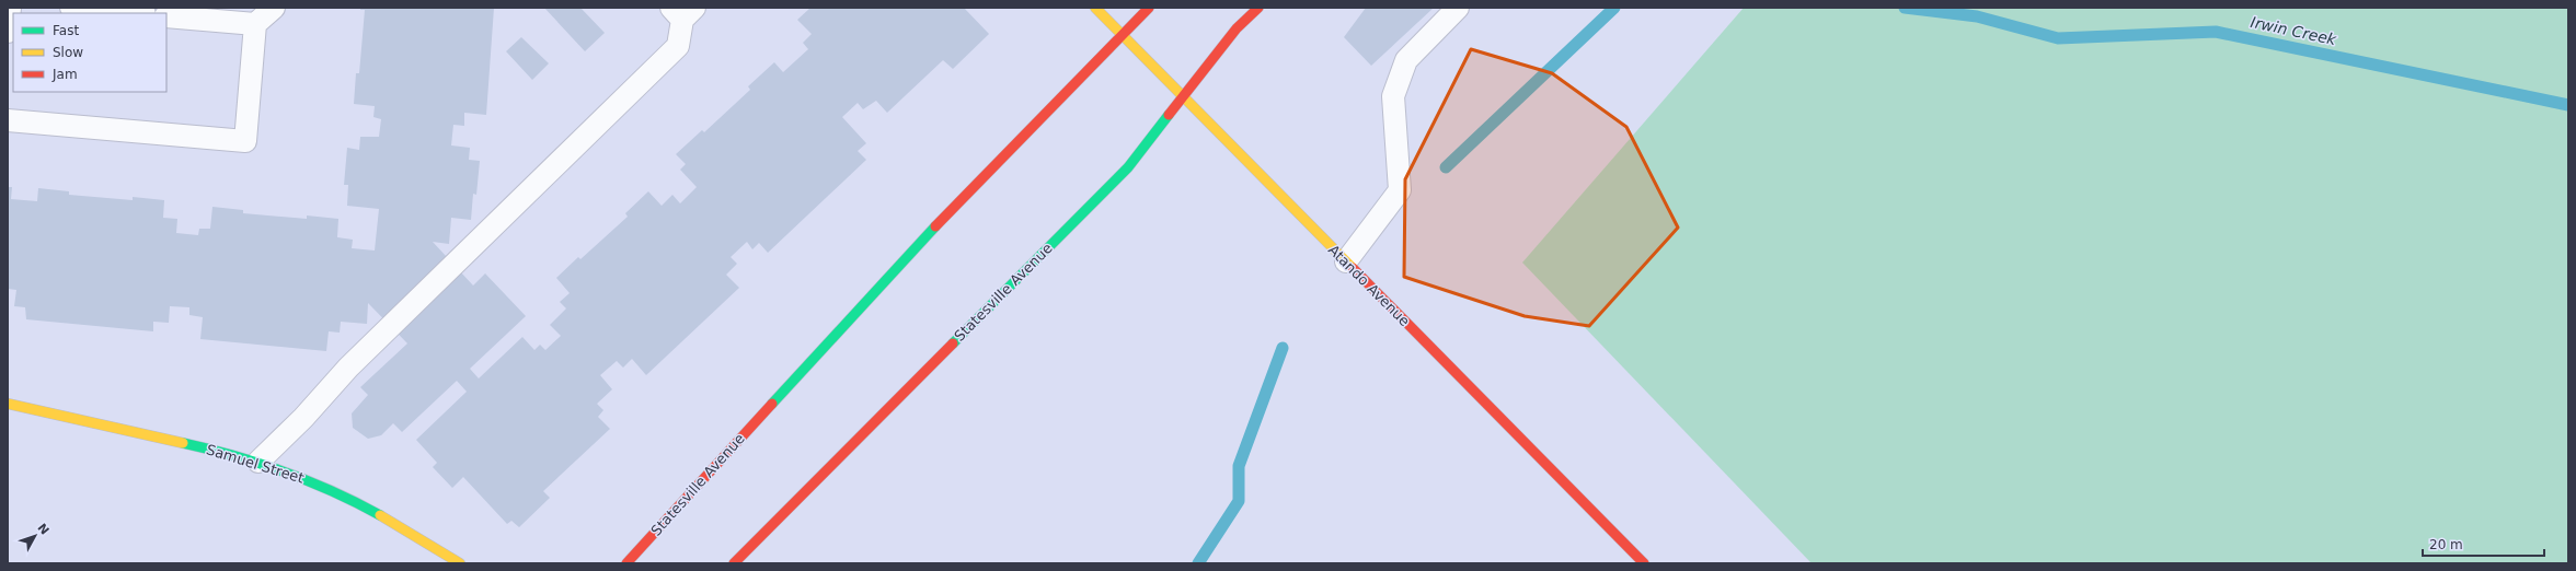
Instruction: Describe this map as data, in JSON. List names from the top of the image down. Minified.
{"streets":{"main road":["Atando Avenue","Statesville Avenue","Samuel Street"]},"crossings":[["Atando Avenue","Statesville Avenue"]],"water":["Irwin Creek"],"legend":["Fast","Slow","Jam"],"scale_bar":"20 m","north":"top right"}
